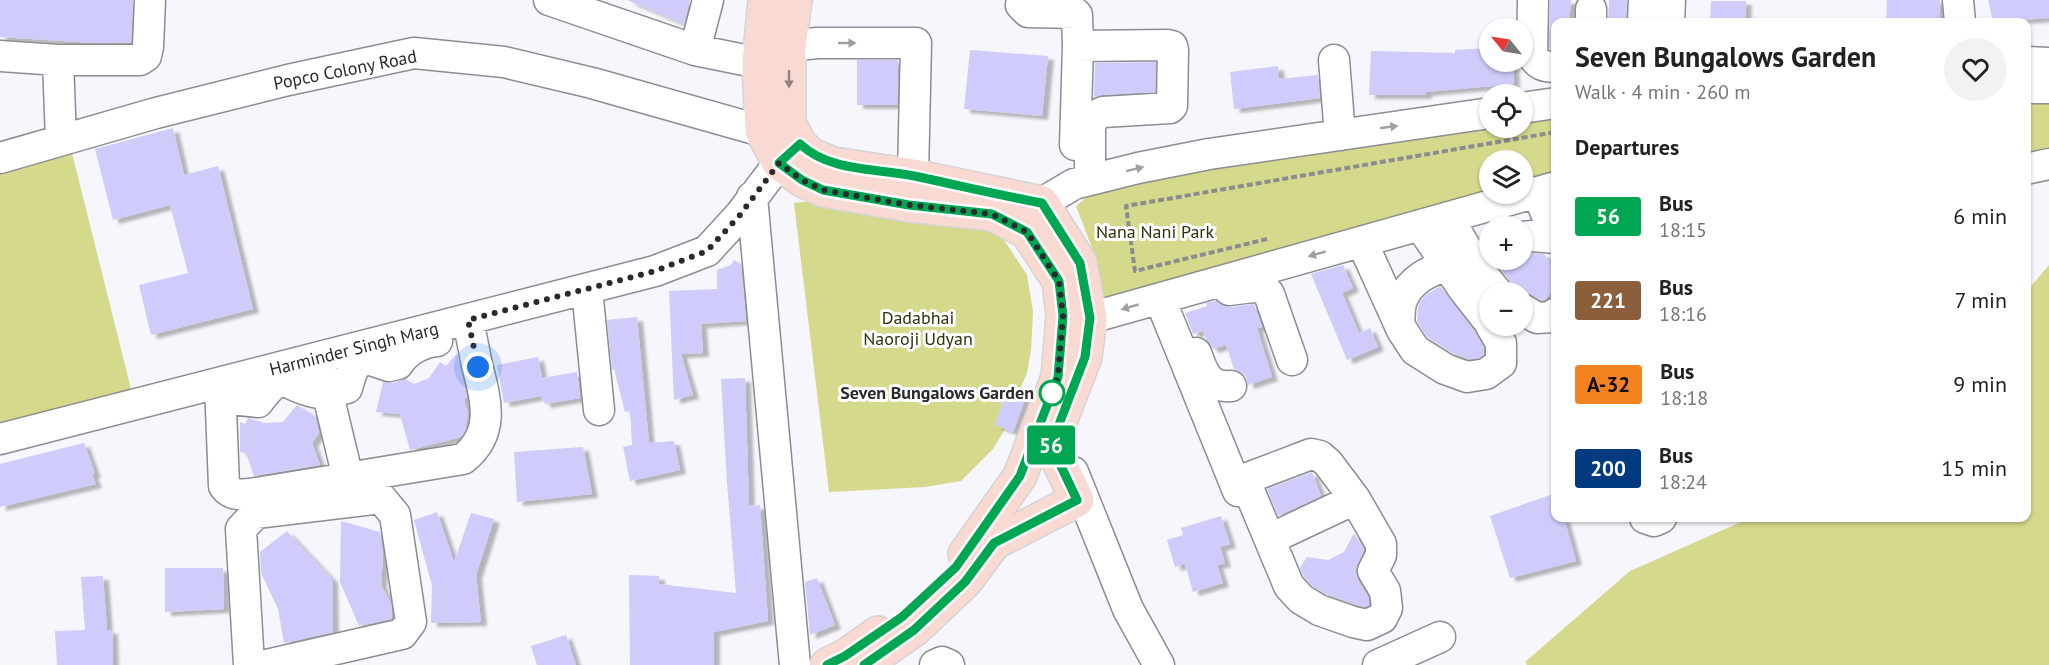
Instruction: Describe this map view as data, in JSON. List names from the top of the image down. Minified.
{"streets":{"street":["Popco Colony Road","Harminder Singh Marg"]},"crossings":[["Popco Colony Road","Harminder Singh Marg"]],"parks":["Nana Nani Park","Dadabhai Naoroji Udyan"],"places":["Seven Bungalows Garden"],"lines":["bus line 56"],"north":"top left","page":{"on_map":"56","map_buttons":["+","−"],"heading":[["Seven Bungalows Garden","Walk · 4 min · 260 m"],"Departures"],"list":[{"mark":"56","name":"Bus","note":"18:15","value":"6 min"},{"mark":"221","name":"Bus","note":"18:16","value":"7 min"},{"mark":"A-32","name":"Bus","note":"18:18","value":"9 min"},{"mark":"200","name":"Bus","note":"18:24","value":"15 min"}]}}
